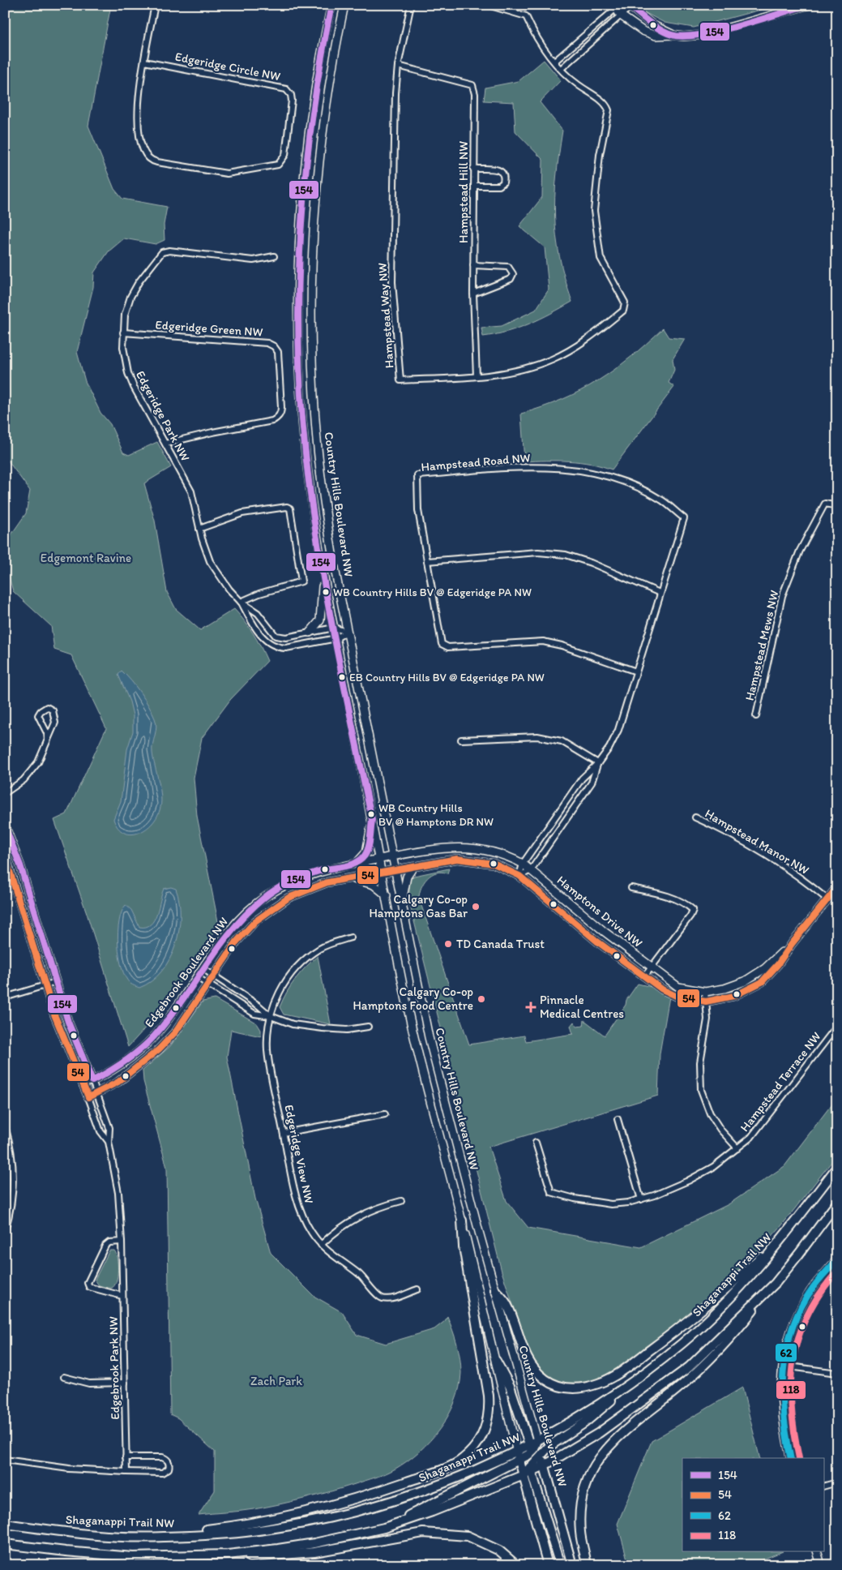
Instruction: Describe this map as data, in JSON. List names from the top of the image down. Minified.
{"streets":{"main road":["Country Hills Boulevard NW","Hamptons Drive NW","Edgebrook Boulevard NW","Shaganappi Trail NW"],"street":["Edgeridge Circle NW","Hampstead Hill NW","Hampstead Way NW","Edgeridge Green NW","Edgeridge Park NW","Hampstead Road NW","Hampstead Mews NW","Hampstead Manor NW","Hampstead Terrace NW","Edgeridge View NW","Edgebrook Park NW"]},"crossings":[["Hampstead Hill NW","Hampstead Way NW"],["Edgeridge Green NW","Edgeridge Park NW"],["Edgeridge Park NW","Country Hills Boulevard NW"],["Hampstead Road NW","Hamptons Drive NW"],["Country Hills Boulevard NW","Hamptons Drive NW"],["Country Hills Boulevard NW","Edgebrook Boulevard NW"],["Country Hills Boulevard NW","Shaganappi Trail NW"],["Hampstead Manor NW","Hamptons Drive NW"],["Hamptons Drive NW","Edgebrook Boulevard NW"],["Edgebrook Boulevard NW","Edgebrook Park NW"]],"parks":["Edgemont Ravine","Zach Park"],"places":{"other":["WB Country Hills BV @ Edgeridge PA NW","EB Country Hills BV @ Edgeridge PA NW","WB Country Hills BV @ Hamptons DR NW","Calgary Co-op Hamptons Gas Bar","TD Canada Trust","Calgary Co-op Hamptons Food Centre"],"health":["Pinnacle Medical Centres"]},"lines":["transit line 154","transit line 54","transit line 62","transit line 118"],"legend":["154","54","62","118"]}
